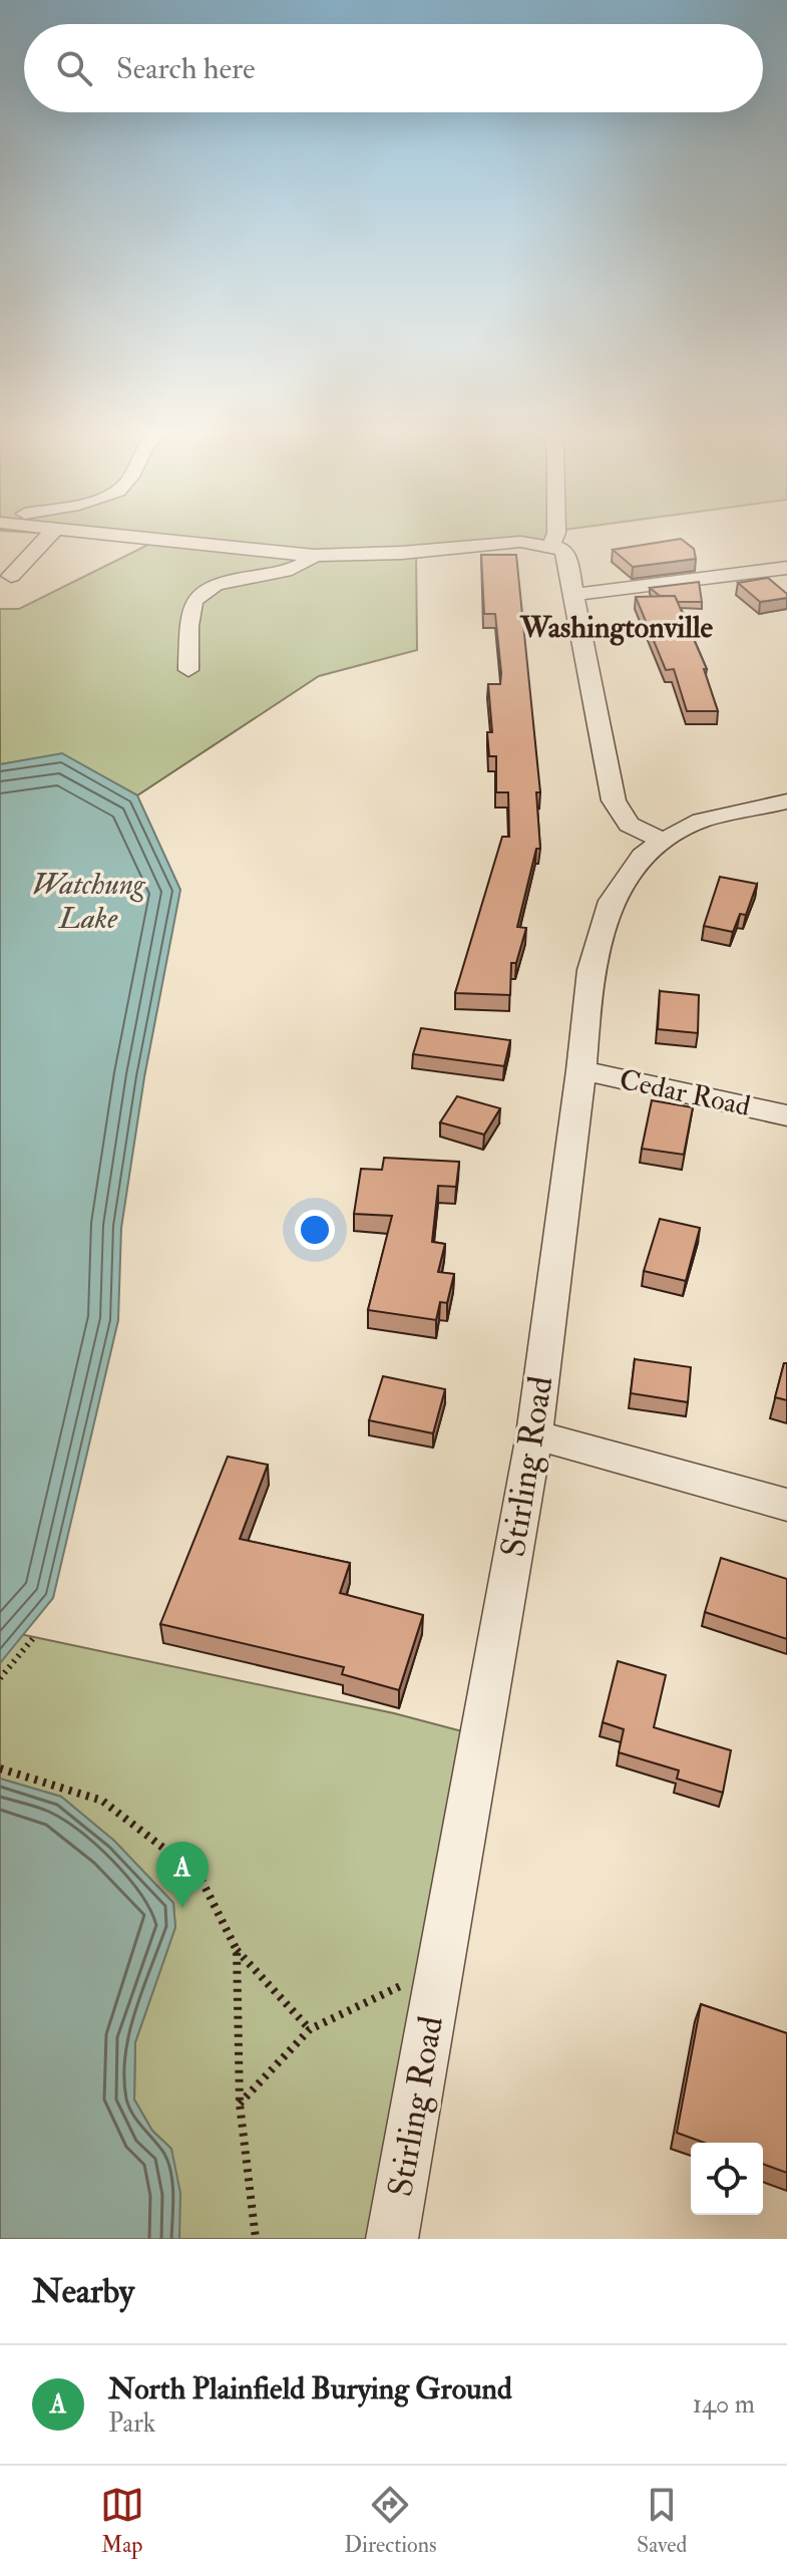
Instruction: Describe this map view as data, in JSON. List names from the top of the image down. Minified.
{"streets":{"street":["Cedar Road","Stirling Road"]},"crossings":[["Cedar Road","Stirling Road"]],"districts":["Washingtonville"],"water":["Watchung Lake"],"page":{"search":"Search here","pins":"A","heading":"Nearby","list":[{"mark":"A","name":"North Plainfield Burying Ground","note":"Park","value":"140 m"}],"nav":["Map","Directions","Saved"]}}
